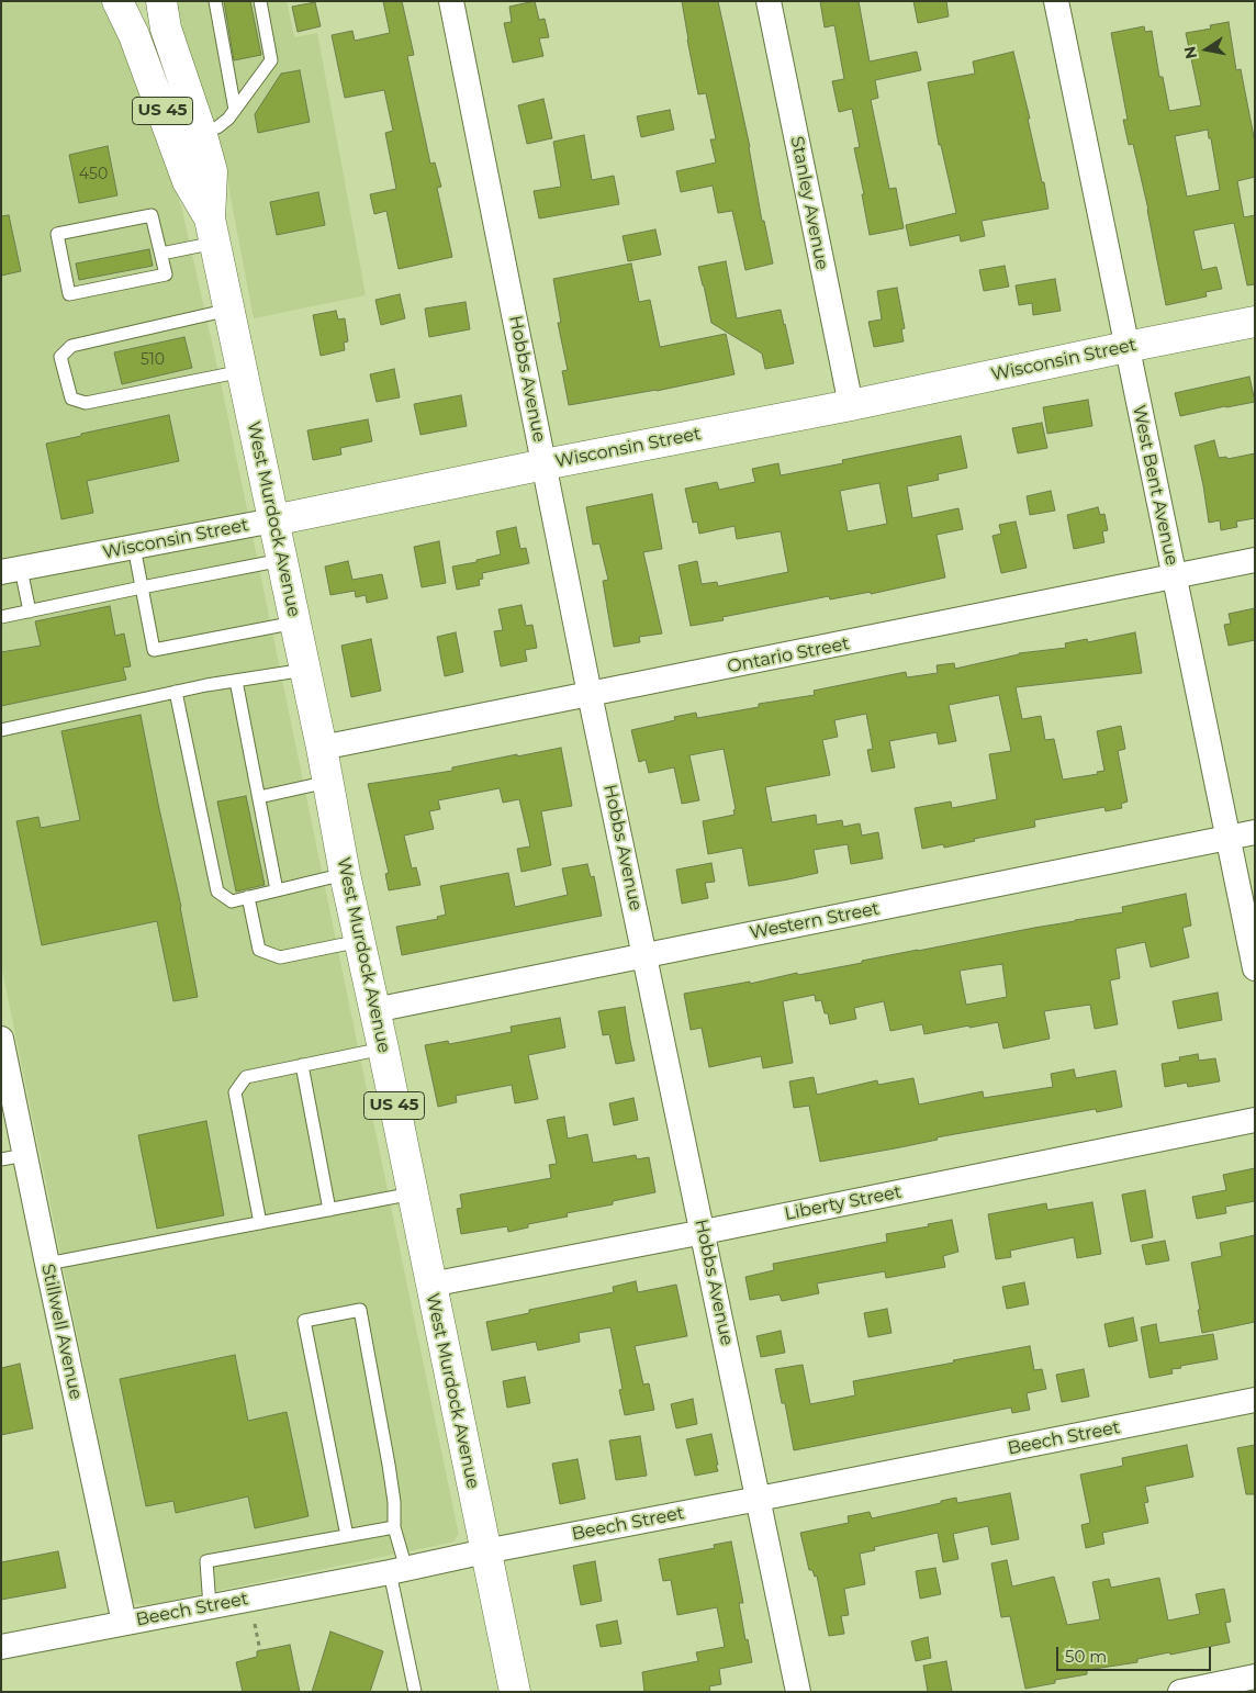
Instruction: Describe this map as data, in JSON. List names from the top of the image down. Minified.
{"streets":{"main road":["US 45","Wisconsin Street","West Murdock Avenue"],"street":["Stanley Avenue","Hobbs Avenue","West Bent Avenue","Ontario Street","Western Street","Liberty Street","Stillwell Avenue","Beech Street"]},"crossings":[["Stanley Avenue","Wisconsin Street"],["Wisconsin Street","Hobbs Avenue"],["Wisconsin Street","West Bent Avenue"],["Wisconsin Street","West Murdock Avenue"],["Hobbs Avenue","Ontario Street"],["Hobbs Avenue","Western Street"],["Hobbs Avenue","Liberty Street"],["Hobbs Avenue","Beech Street"],["West Bent Avenue","Ontario Street"],["West Bent Avenue","Western Street"],["West Murdock Avenue","Ontario Street"],["West Murdock Avenue","Western Street"],["West Murdock Avenue","Liberty Street"],["West Murdock Avenue","Beech Street"],["Stillwell Avenue","Beech Street"]],"house_numbers":["450","510"],"scale_bar":"50 m","north":"left"}
